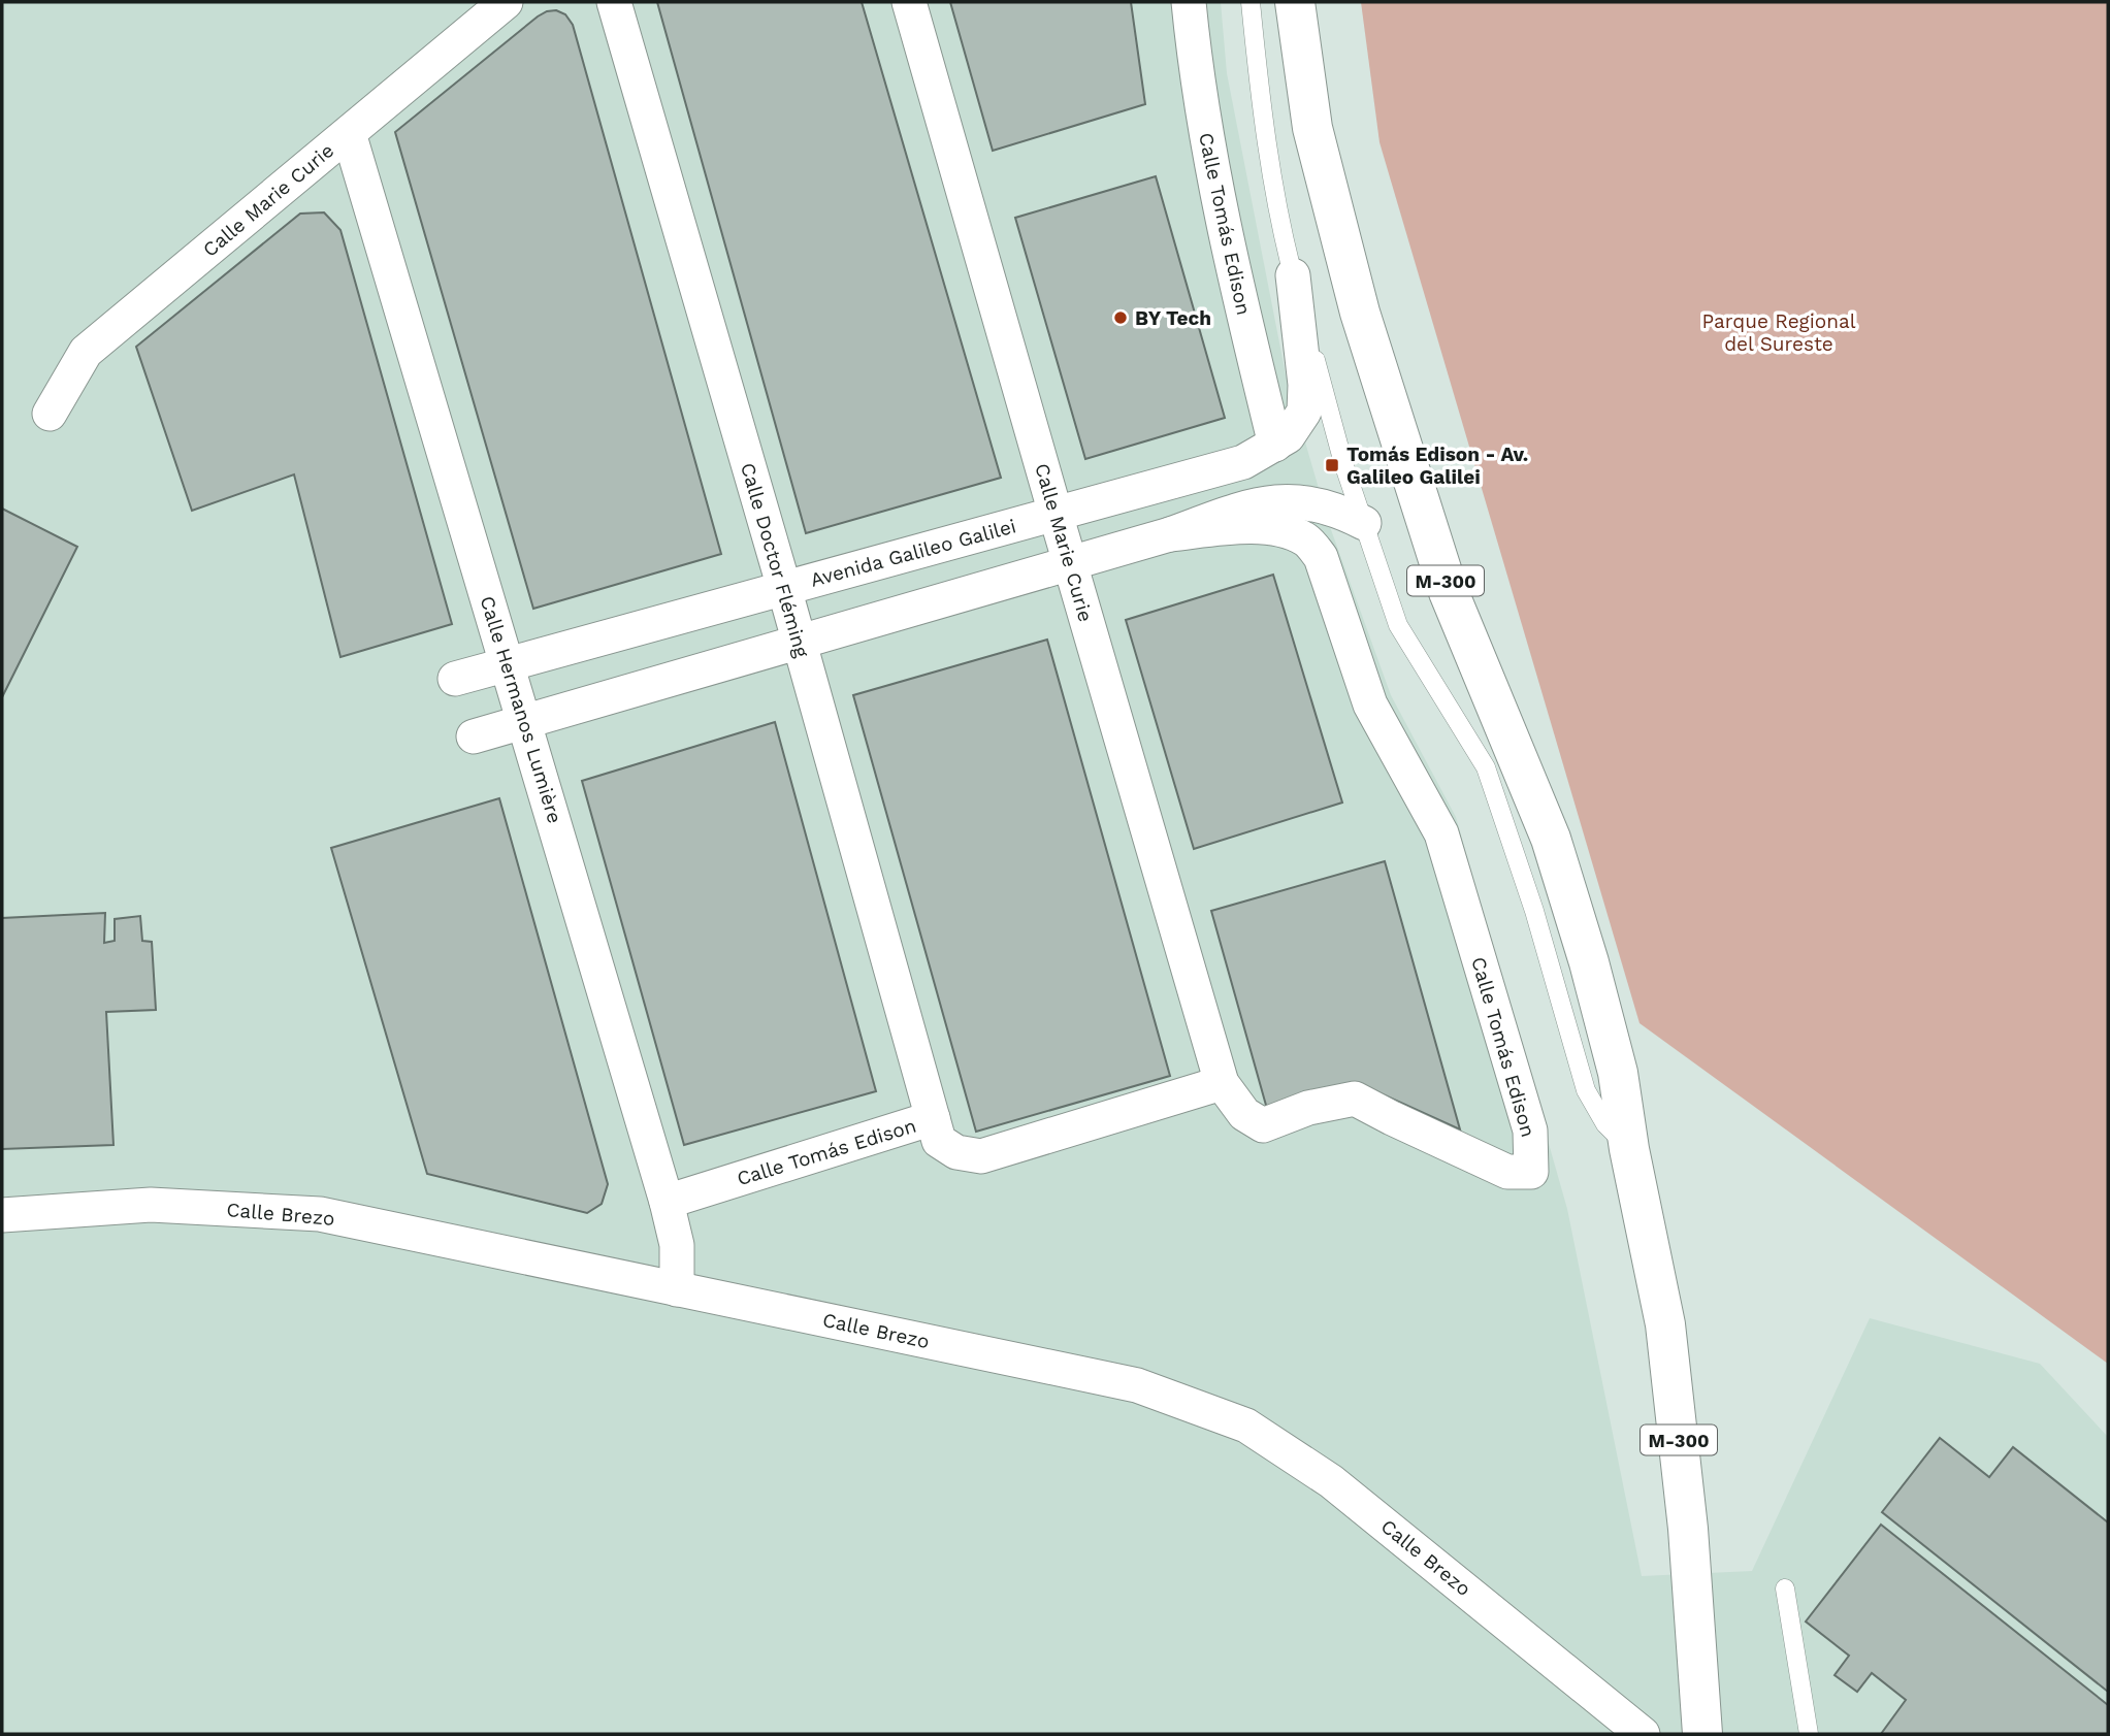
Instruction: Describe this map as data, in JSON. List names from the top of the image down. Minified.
{"streets":{"main road":["M-300"],"street":["Calle Marie Curie","Calle Tomás Edison","Avenida Galileo Galilei","Calle Doctor Fléming","Calle Hermanos Lumière","Calle Brezo"]},"crossings":[["Calle Marie Curie","Calle Tomás Edison"],["Calle Marie Curie","Avenida Galileo Galilei"],["Calle Marie Curie","Calle Hermanos Lumière"],["Calle Tomás Edison","Avenida Galileo Galilei"],["Calle Tomás Edison","Calle Doctor Fléming"],["Calle Tomás Edison","Calle Hermanos Lumière"],["Avenida Galileo Galilei","Calle Doctor Fléming"],["Avenida Galileo Galilei","Calle Hermanos Lumière"],["Calle Hermanos Lumière","Calle Brezo"]],"parks":["Parque Regional del Sureste"],"places":{"other":["BY Tech"],"transit":["Tomás Edison - Av. Galileo Galilei"]}}
